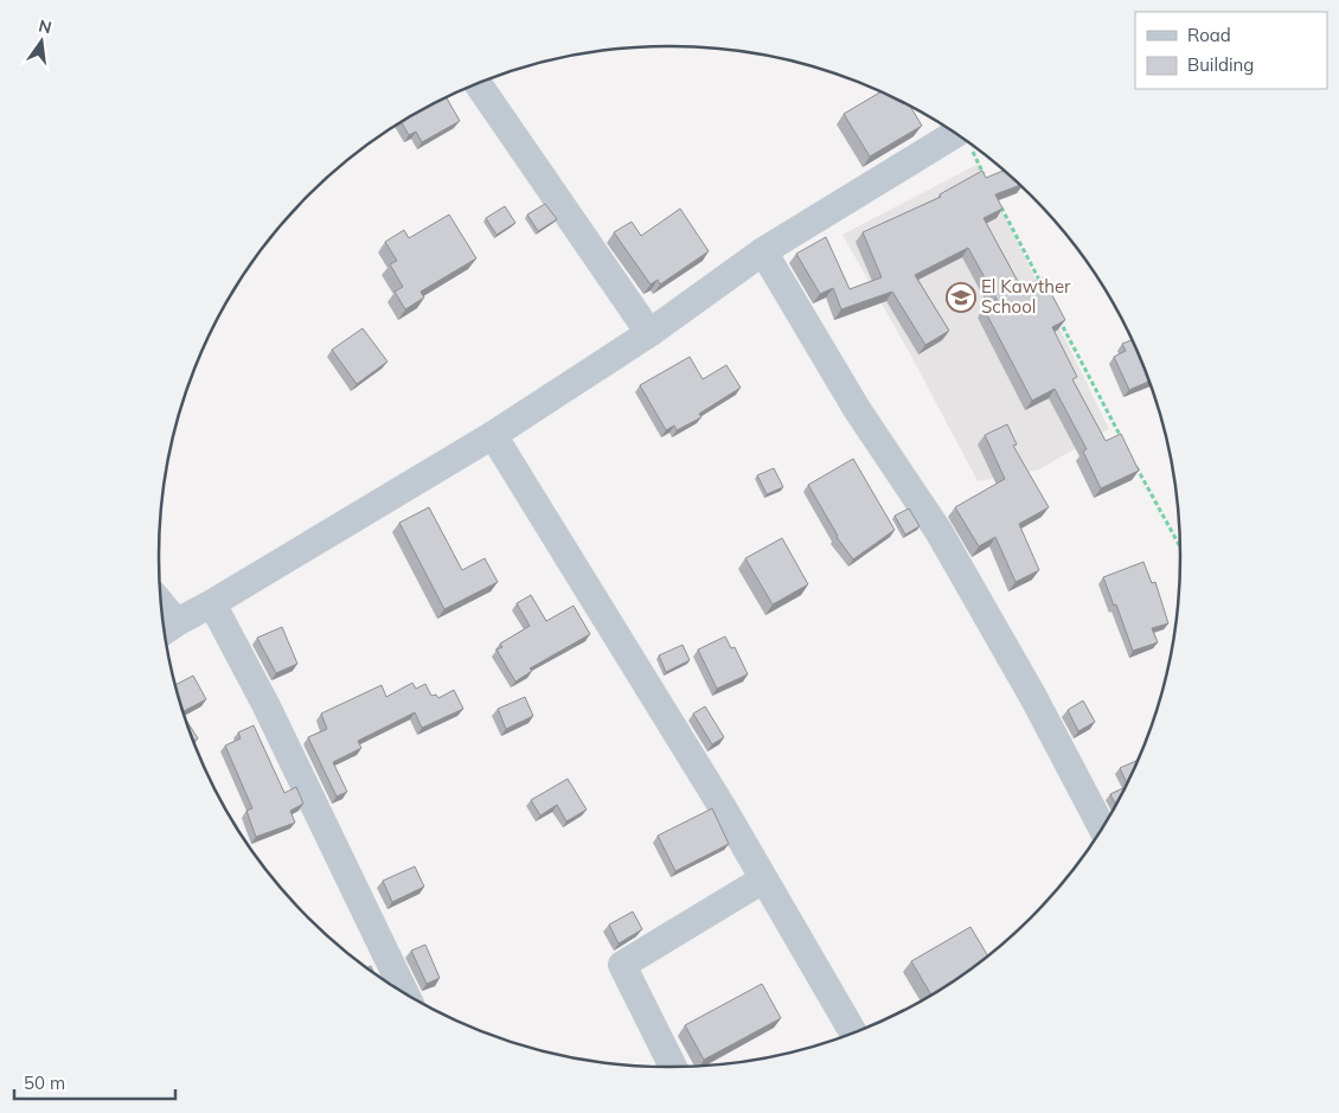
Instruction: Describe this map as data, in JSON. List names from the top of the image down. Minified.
{"places":{"school or university":["El Kawther School"]},"legend":["Road","Building"],"scale_bar":"50 m","north":"top"}
